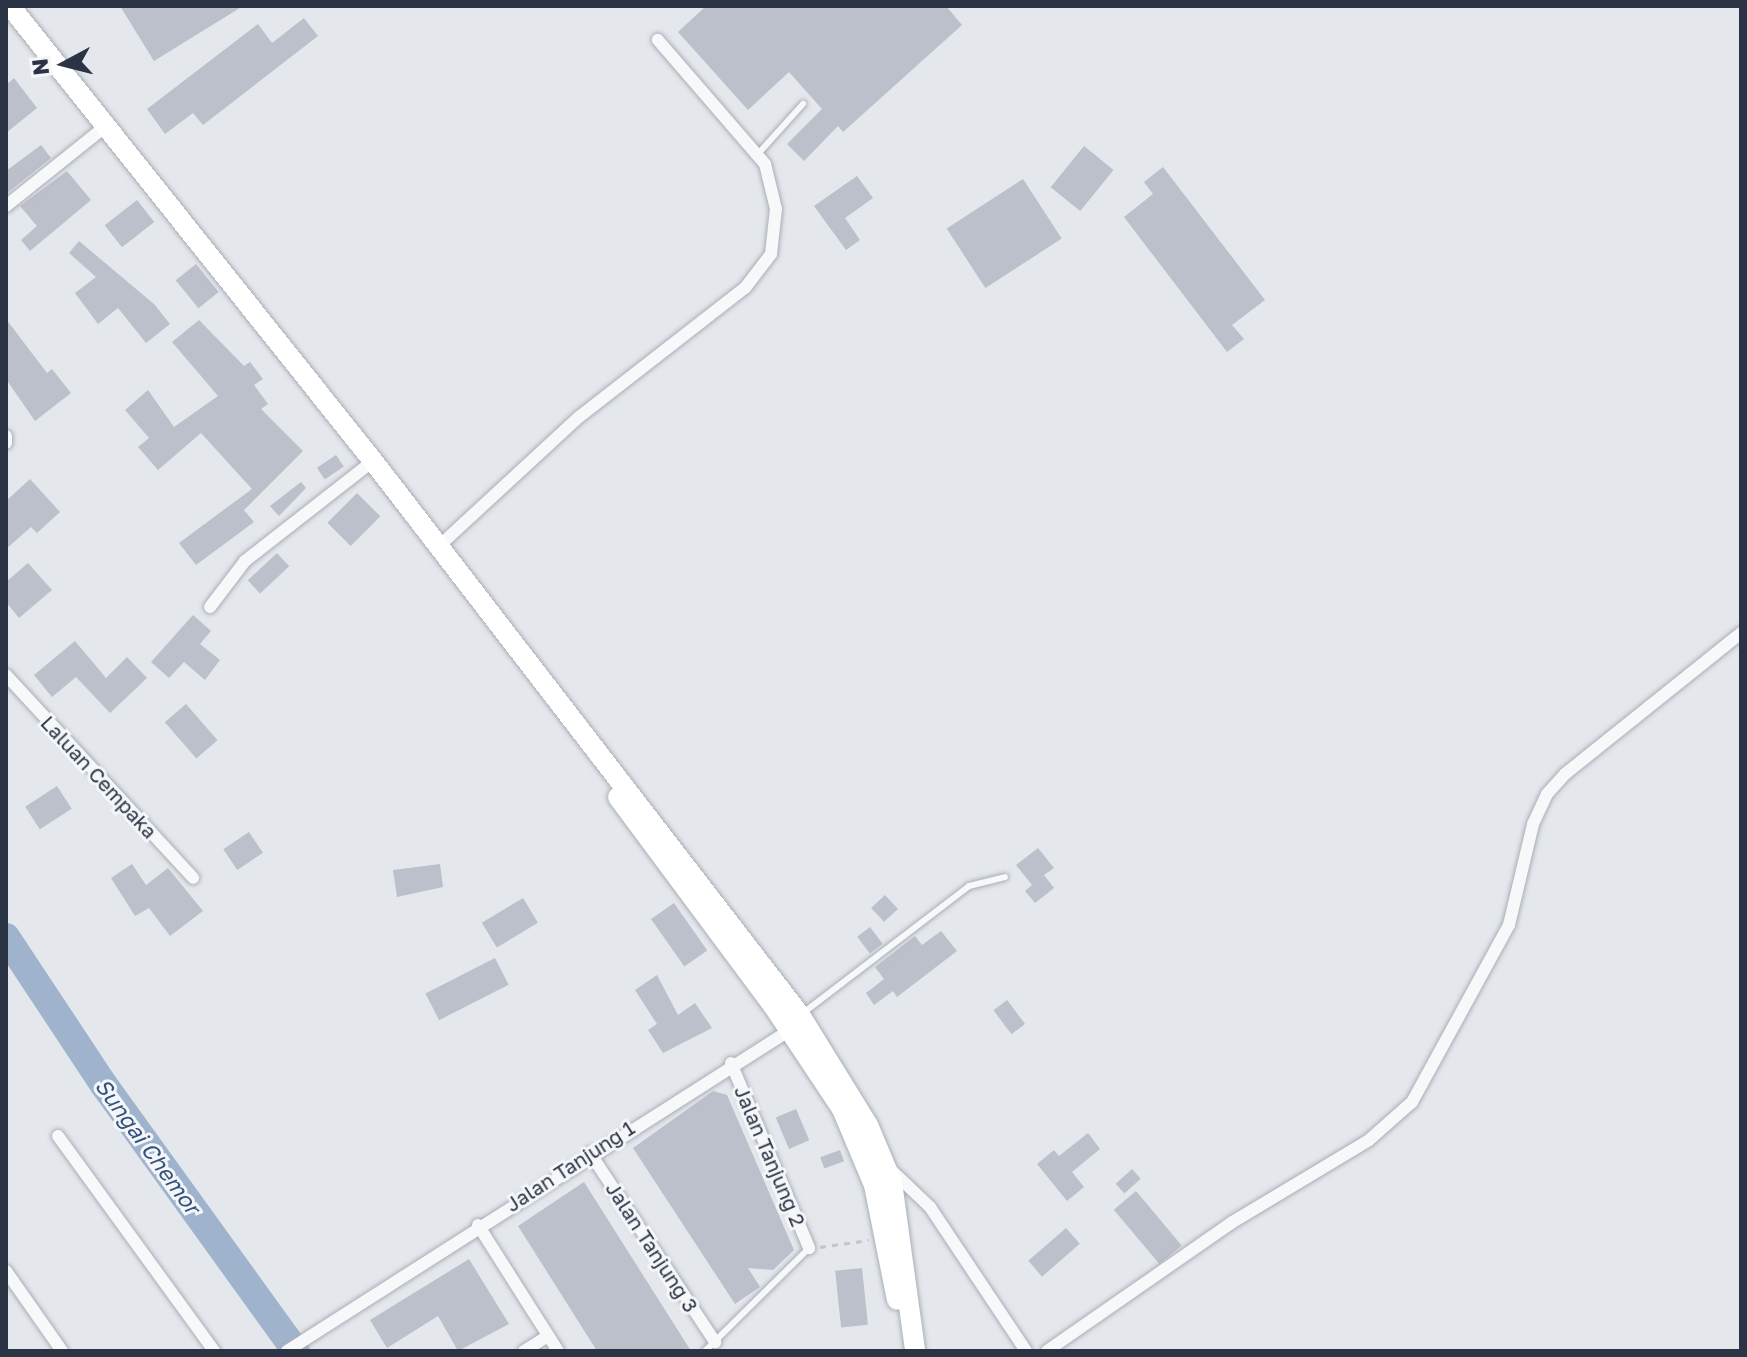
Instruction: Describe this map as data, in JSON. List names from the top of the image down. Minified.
{"streets":{"street":["Laluan Cempaka","Jalan Tanjung 2","Jalan Tanjung 1","Jalan Tanjung 3"]},"crossings":[["Jalan Tanjung 2","Jalan Tanjung 1"],["Jalan Tanjung 1","Jalan Tanjung 3"]],"water":["Sungai Chemor"],"north":"left"}
